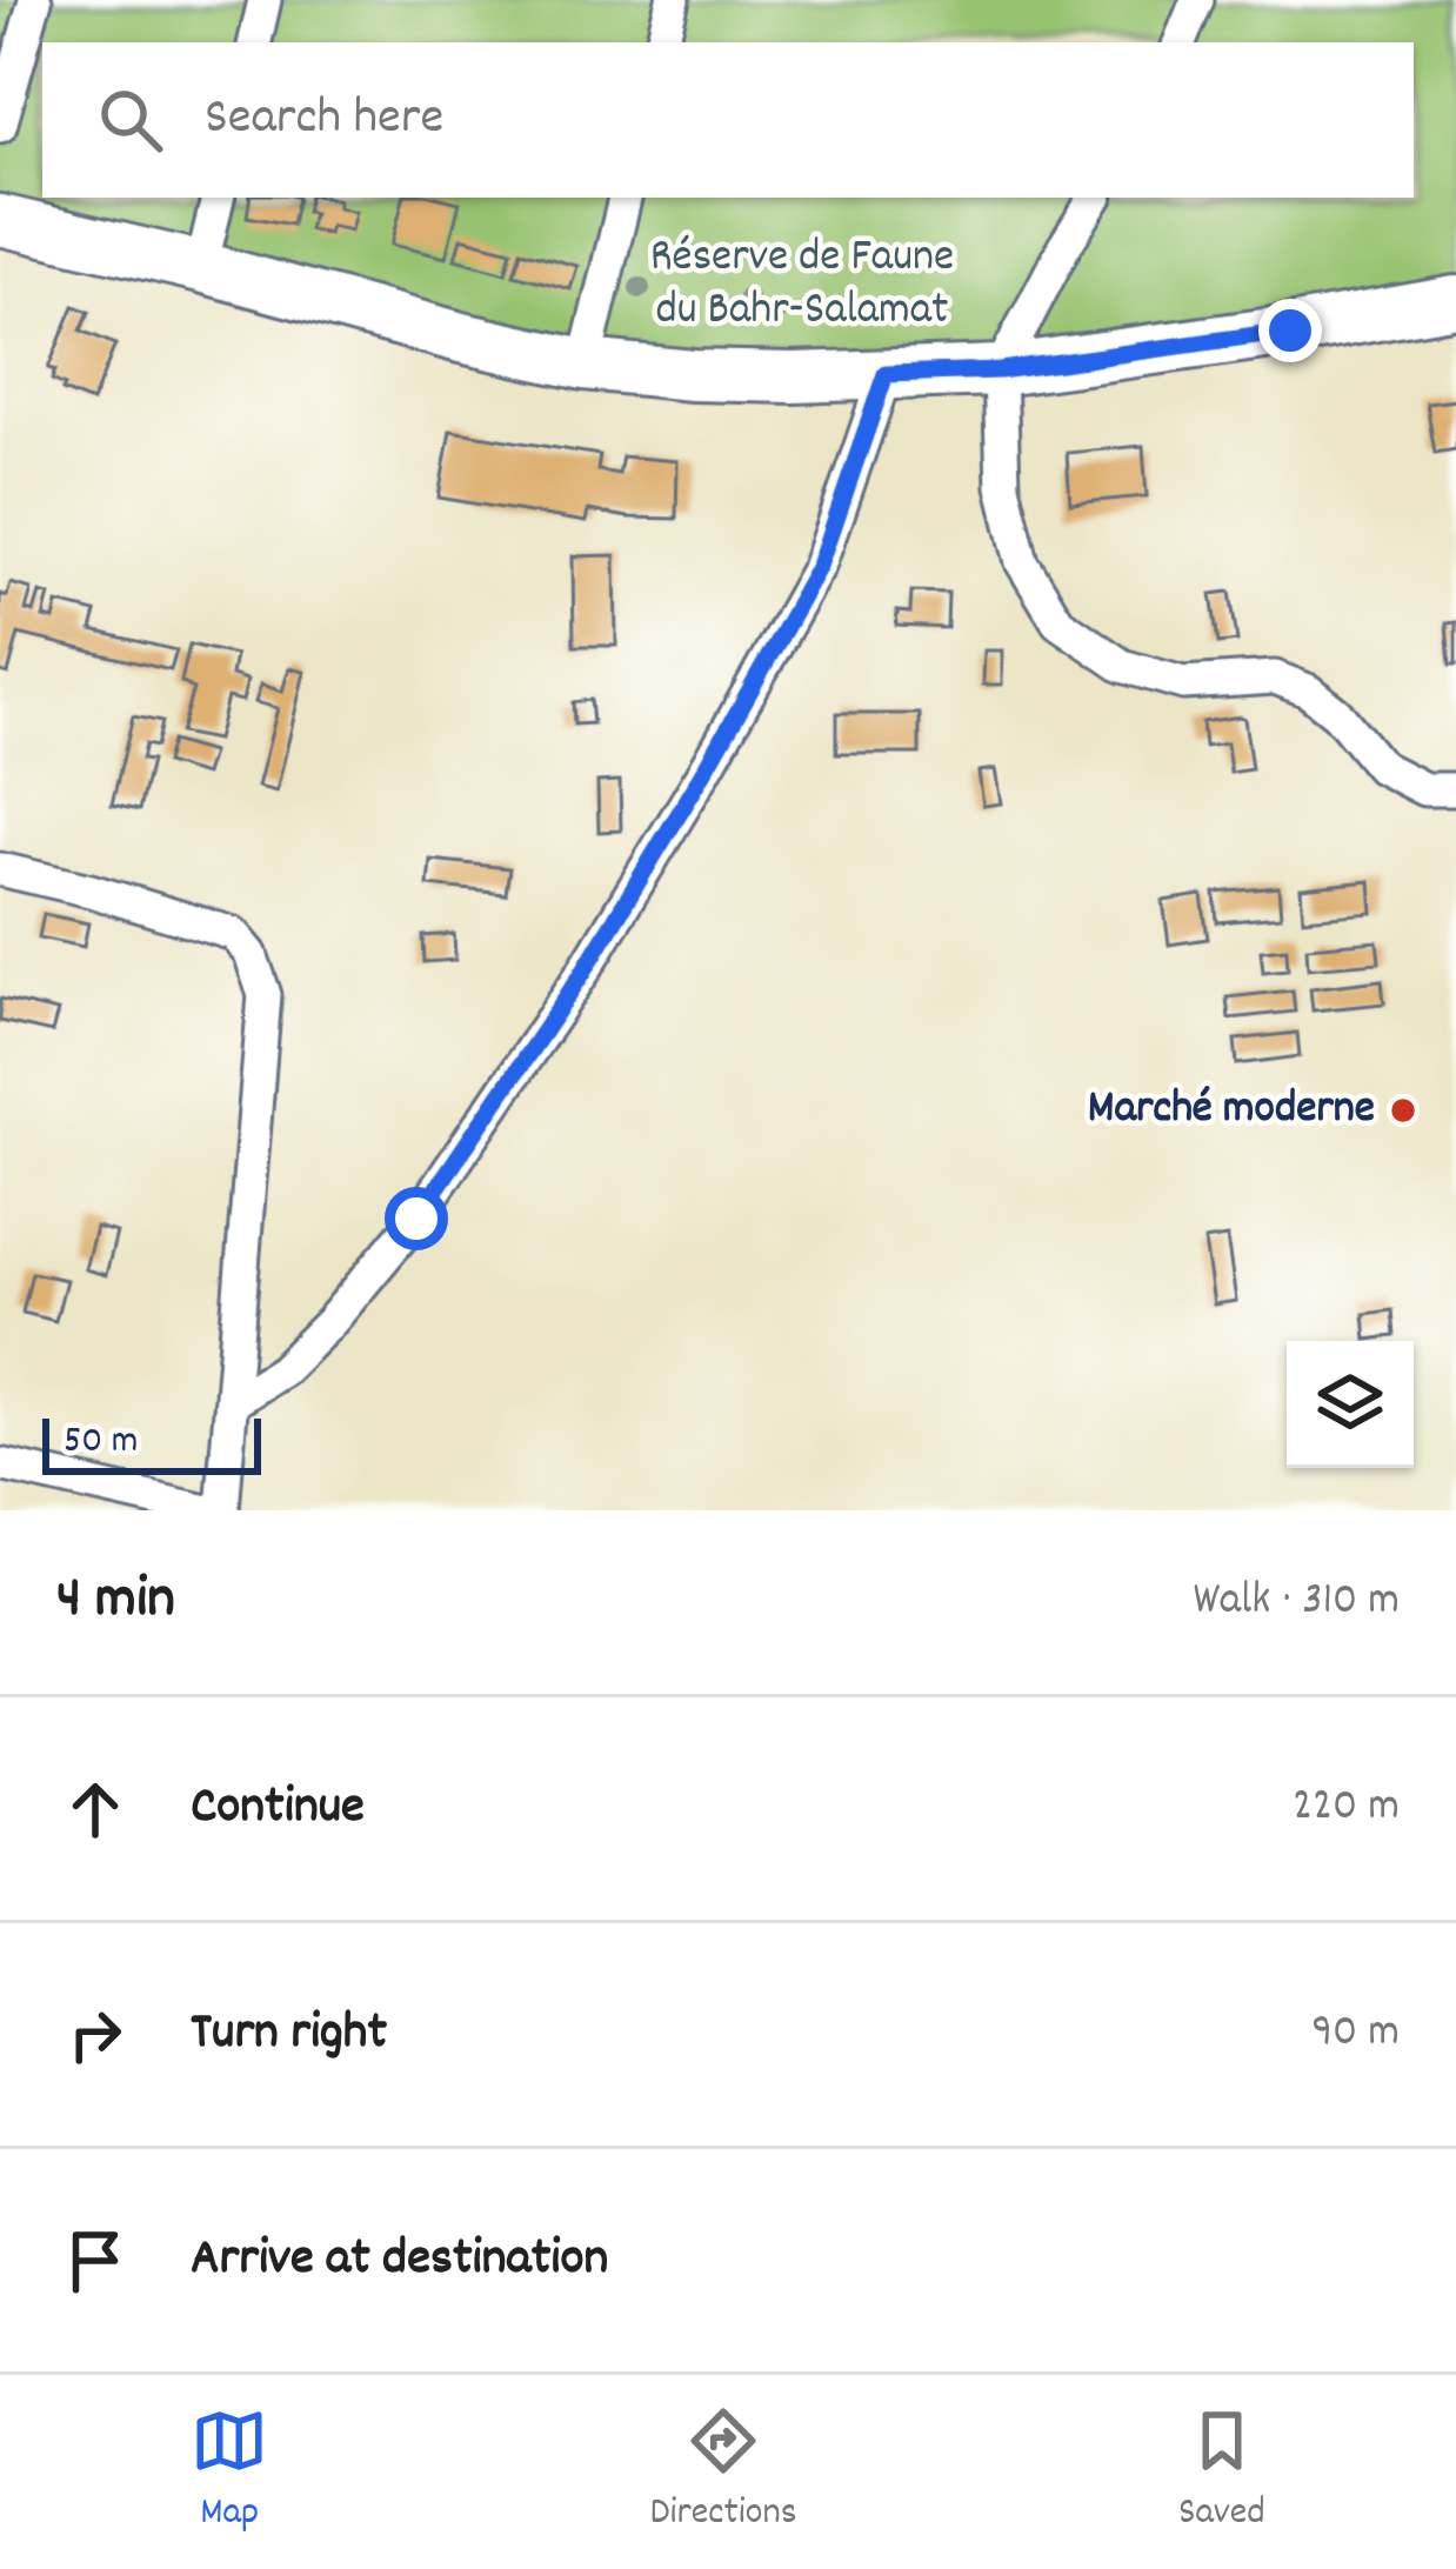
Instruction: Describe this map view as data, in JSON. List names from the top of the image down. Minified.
{"parks":["Réserve de Faune du Bahr-Salamat"],"places":["Marché moderne"],"scale_bar":"50 m","page":{"search":"Search here","scale":"50 m","heading":["4 min","Walk · 310 m"],"list":[["Continue","220 m"],["Turn right","90 m"],"Arrive at destination"],"nav":["Map","Directions","Saved"]}}
